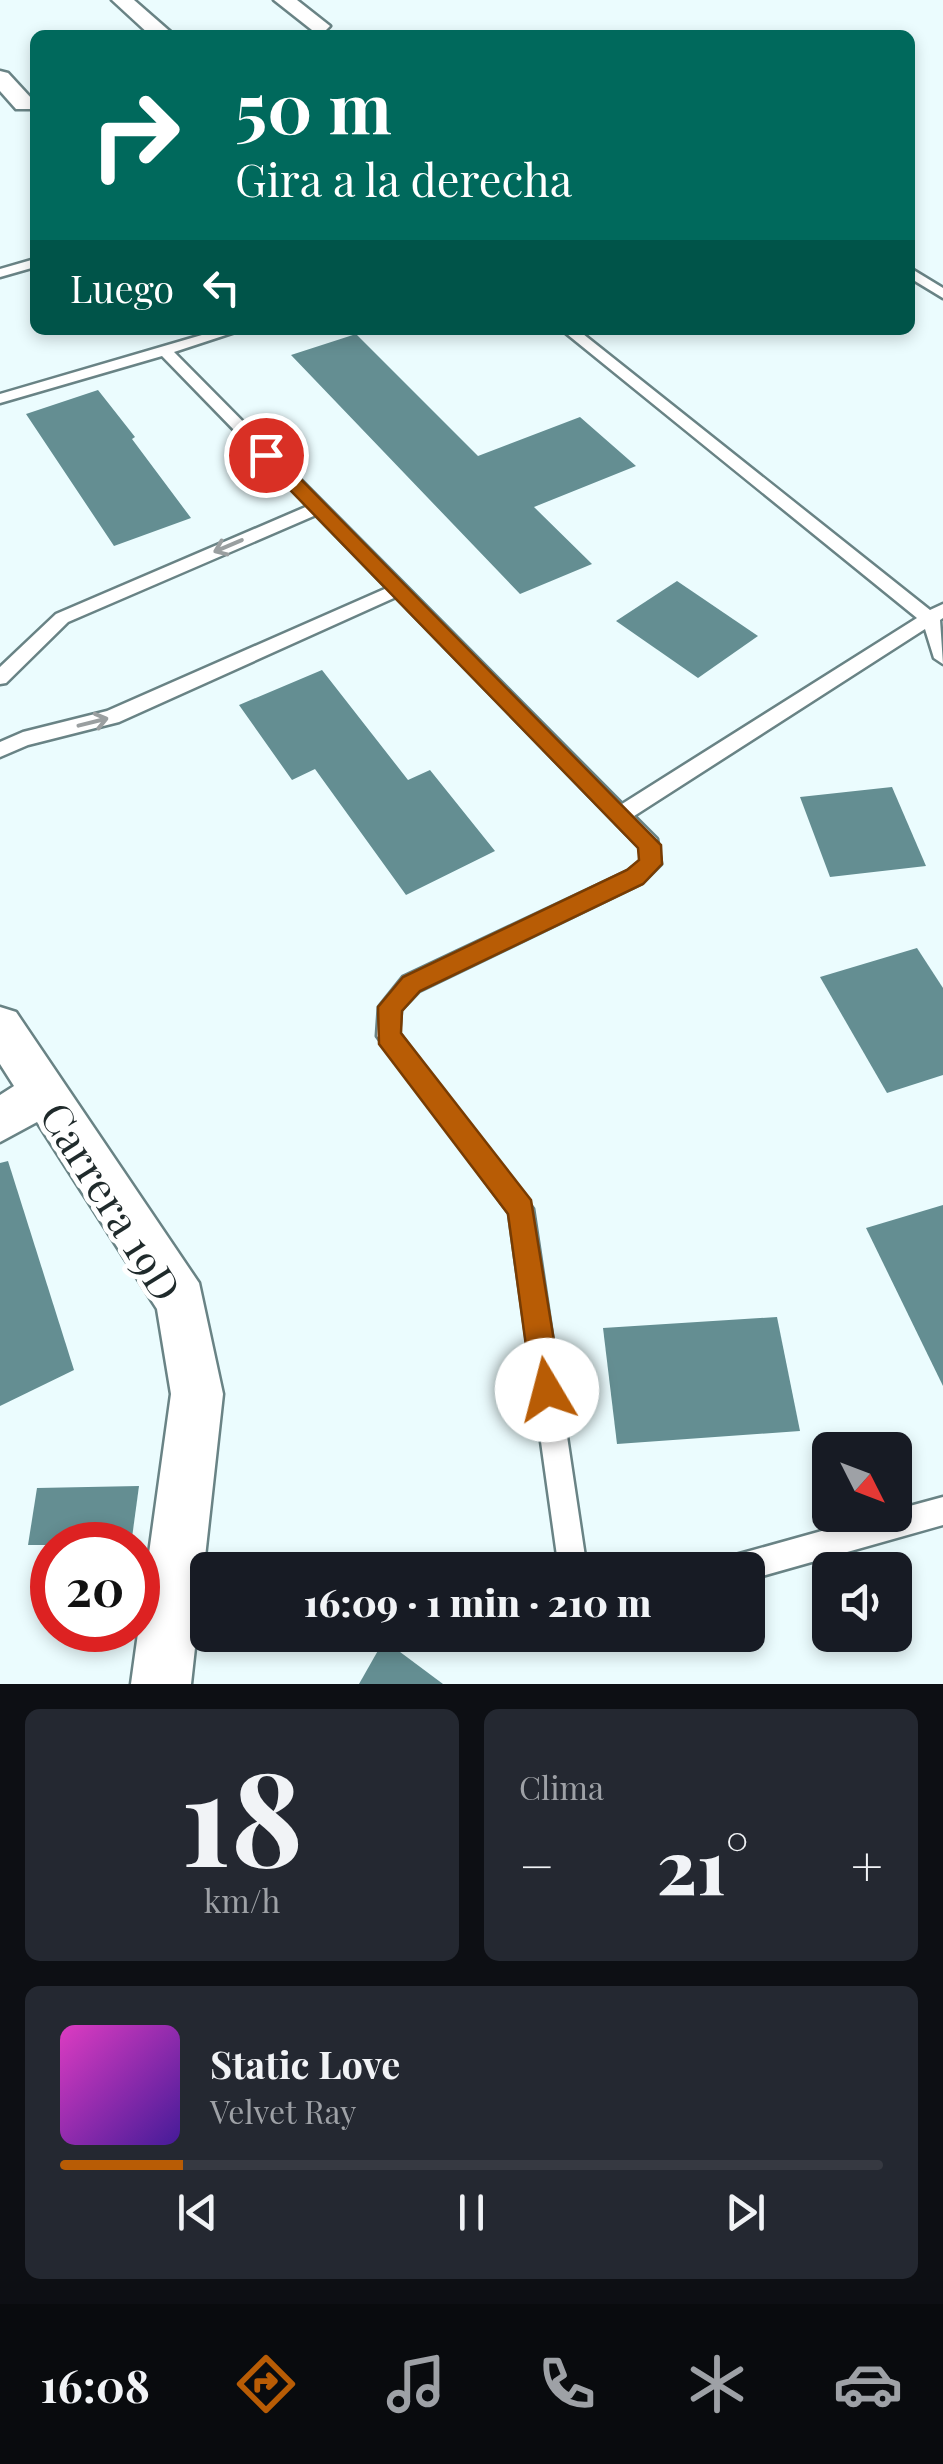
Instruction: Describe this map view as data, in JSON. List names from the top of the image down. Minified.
{"streets":{"street":["Carrera 19D"]},"north":"bottom right","page":{"turn":["50 m","Gira a la derecha"],"then":"Luego","limit":"20","trip":"16:09 · 1 min · 210 m","tile":[["18","km/h"],"Clima"],"heat":["−","21°","+"],"song":["Static Love","Velvet Ray"],"tabs":"16:08"}}
